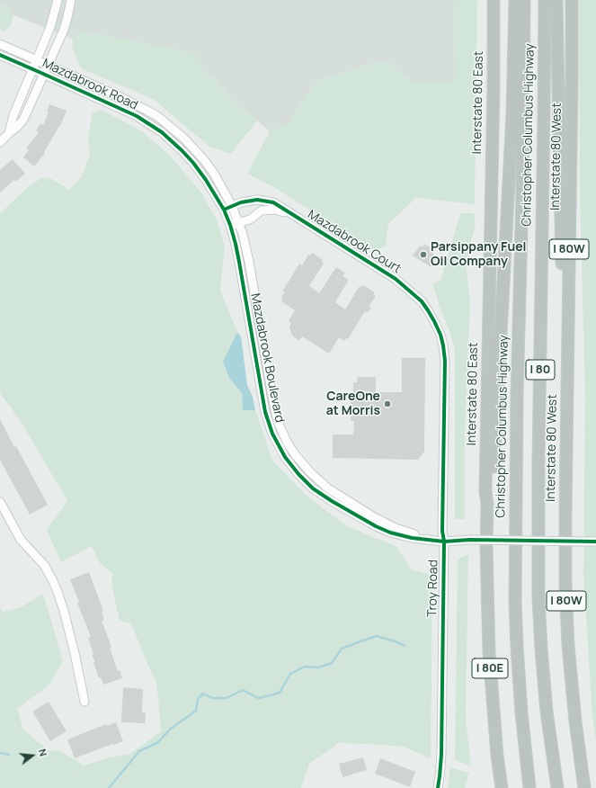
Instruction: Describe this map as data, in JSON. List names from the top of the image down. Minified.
{"streets":{"highway":["Interstate 80 East","Christopher Columbus Highway","Interstate 80 West","I 80W","I 80","I 80E"],"street":["Mazdabrook Road","Mazdabrook Court","Mazdabrook Boulevard","Troy Road"]},"crossings":[["Mazdabrook Road","Mazdabrook Court"],["Mazdabrook Road","Mazdabrook Boulevard"],["Mazdabrook Court","Mazdabrook Boulevard"],["Mazdabrook Court","Troy Road"],["Mazdabrook Boulevard","Troy Road"]],"places":["Parsippany Fuel Oil Company","CareOne at Morris"],"north":"right"}
